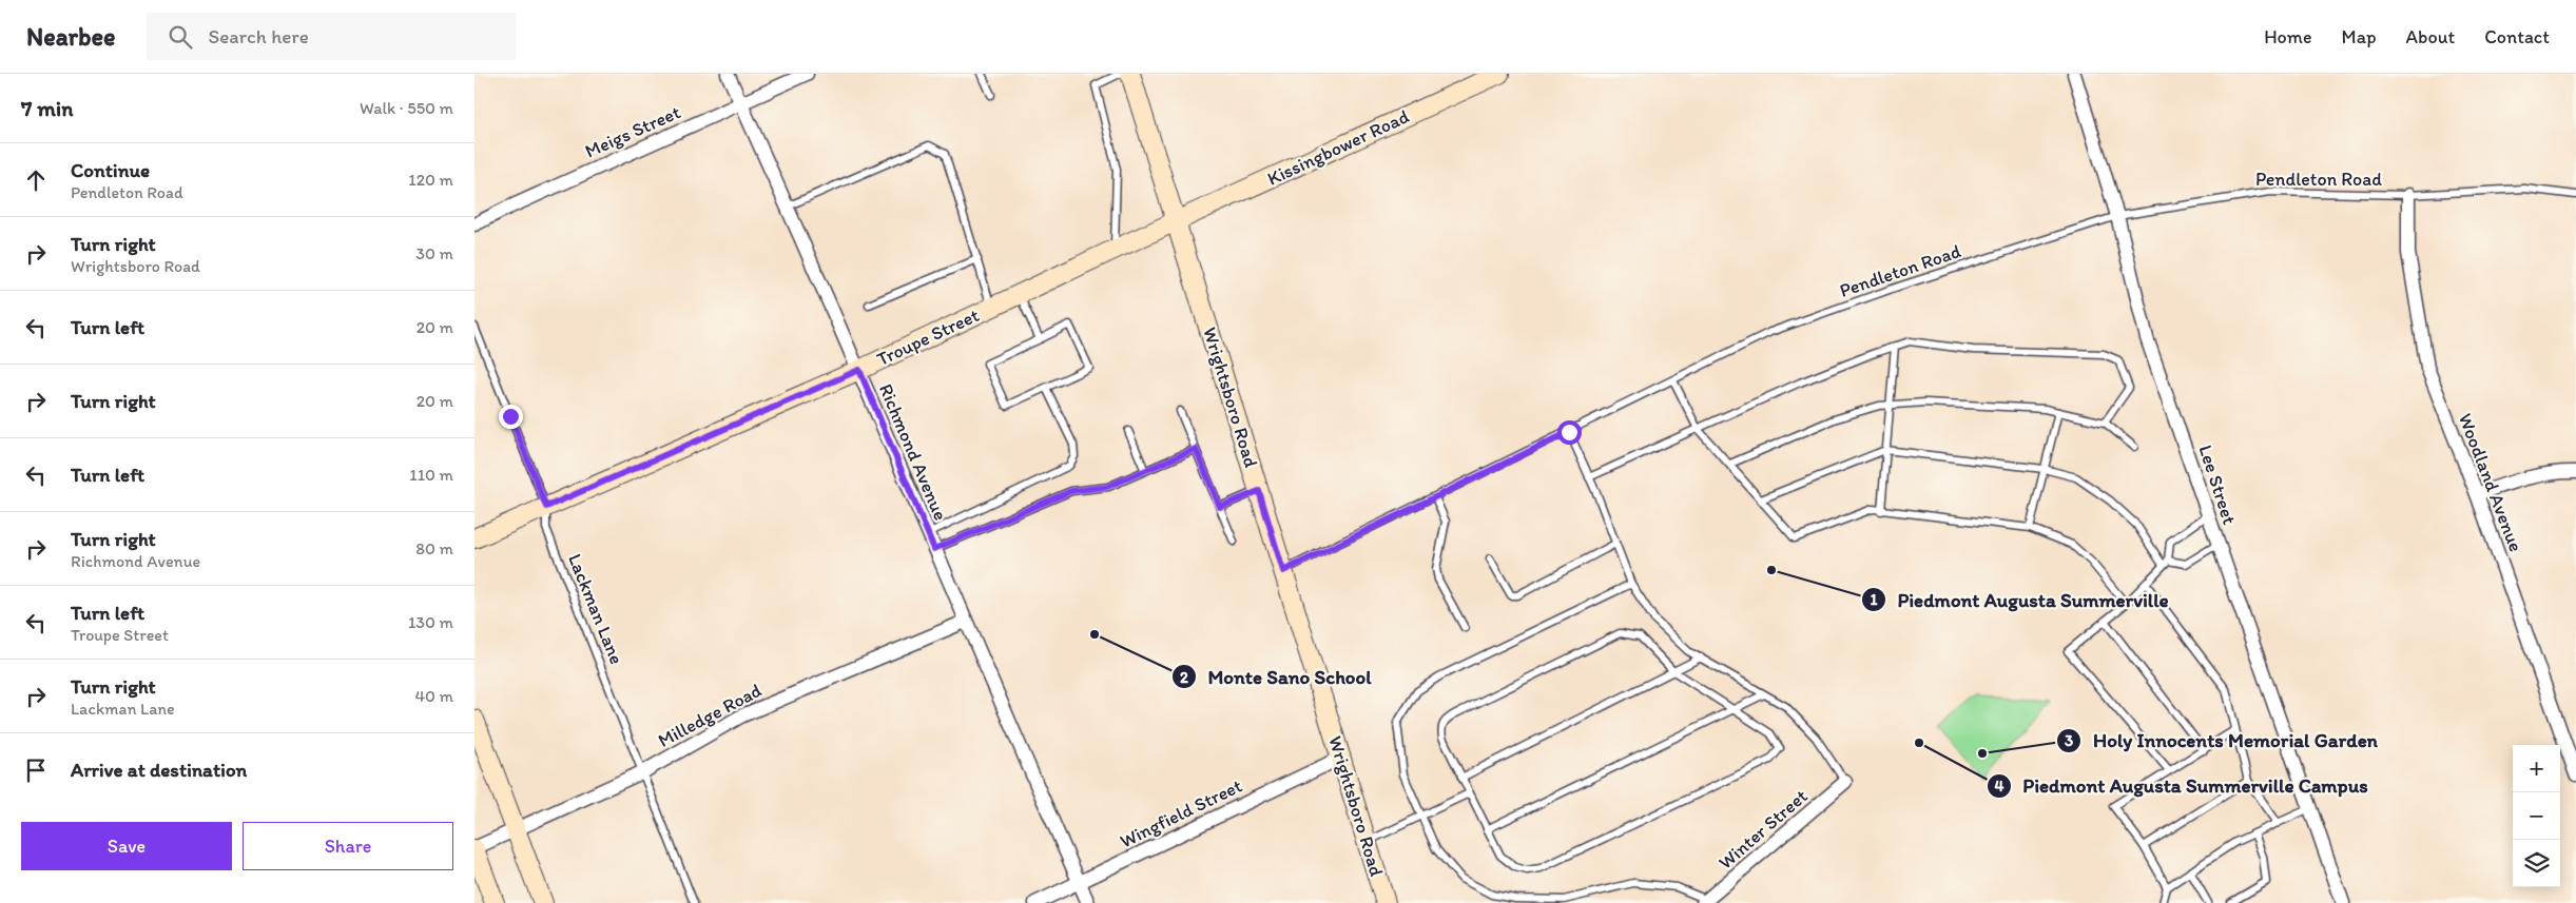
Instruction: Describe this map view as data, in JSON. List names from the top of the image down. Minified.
{"streets":{"main road":["Kissingbower Road","Troupe Street","Wrightsboro Road"],"street":["Meigs Street","Richmond Avenue","Woodland Avenue","Lee Street","Milledge Road","Wingfield Street","Winter Street"],"lane":["Pendleton Road","Lackman Lane"]},"crossings":[["Meigs Street","Richmond Avenue"],["Kissingbower Road","Troupe Street"],["Kissingbower Road","Wrightsboro Road"],["Pendleton Road","Wrightsboro Road"],["Pendleton Road","Woodland Avenue"],["Pendleton Road","Lee Street"],["Troupe Street","Wrightsboro Road"],["Troupe Street","Richmond Avenue"],["Troupe Street","Lackman Lane"],["Wrightsboro Road","Wingfield Street"],["Richmond Avenue","Milledge Road"],["Richmond Avenue","Wingfield Street"],["Lackman Lane","Milledge Road"]],"places":["Piedmont Augusta Summerville","Monte Sano School","Piedmont Augusta Summerville Campus","Holy Innocents Memorial Garden"],"page":{"header":"Nearbee","search":"Search here","nav":["Home","Map","About","Contact"],"heading":["7 min","Walk · 550 m"],"list":[["Continue","Pendleton Road","120 m"],["Turn right","Wrightsboro Road","30 m"],["Turn left","20 m"],["Turn right","20 m"],["Turn left","110 m"],["Turn right","Richmond Avenue","80 m"],["Turn left","Troupe Street","130 m"],["Turn right","Lackman Lane","40 m"],"Arrive at destination"],"map_buttons":["+","−"],"buttons":["Save","Share"]}}
